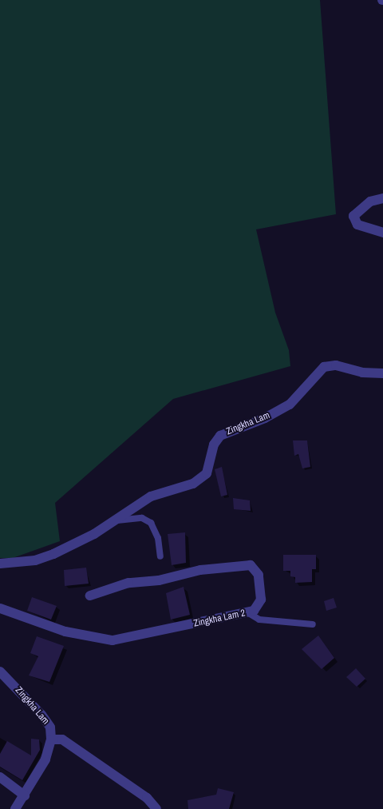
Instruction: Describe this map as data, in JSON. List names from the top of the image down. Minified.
{"streets":{"street":["Zingkha Lam","Zingkha Lam 2"]}}
